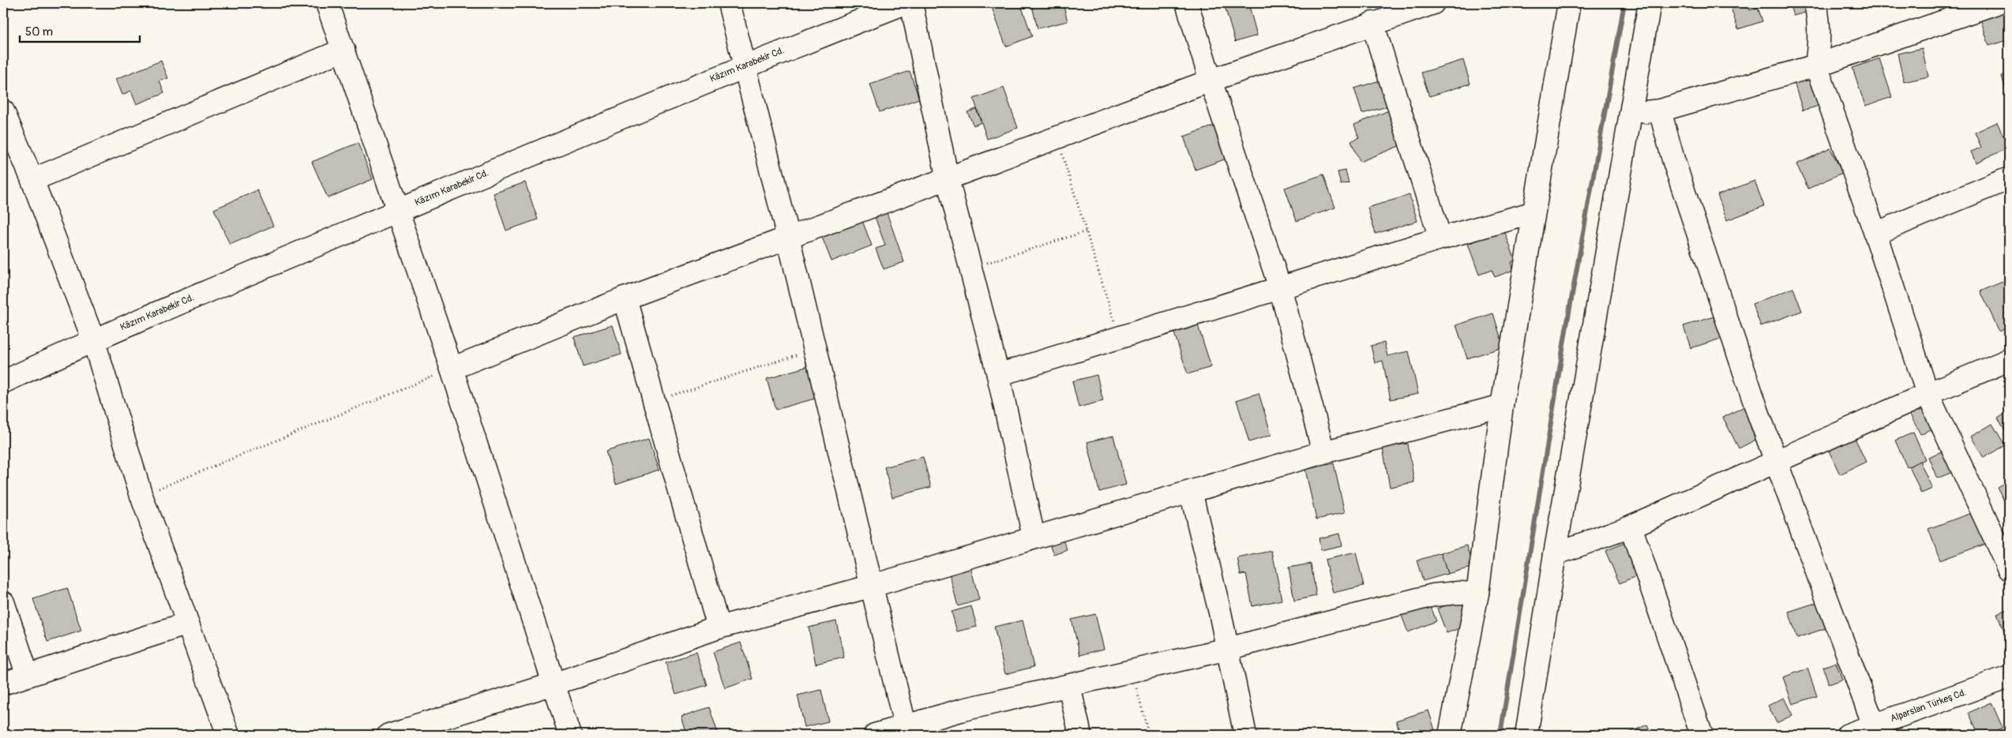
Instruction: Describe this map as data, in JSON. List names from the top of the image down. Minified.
{"streets":{"street":["Kâzım Karabekir Cd.","Alparslan Türkeş Cd."]},"scale_bar":"50 m"}
